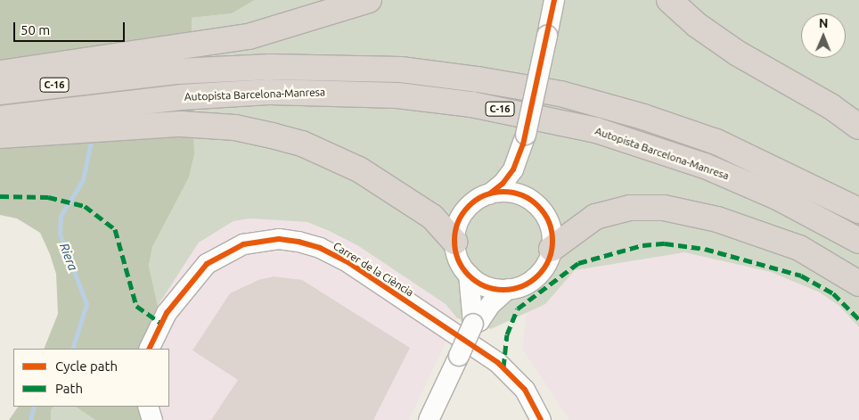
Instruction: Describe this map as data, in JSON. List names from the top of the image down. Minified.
{"streets":{"highway":["C-16","Autopista Barcelona-Manresa"],"street":["Carrer de la Ciència"]},"water":["Riera"],"legend":["Cycle path","Path"],"scale_bar":"50 m","north":"top"}
